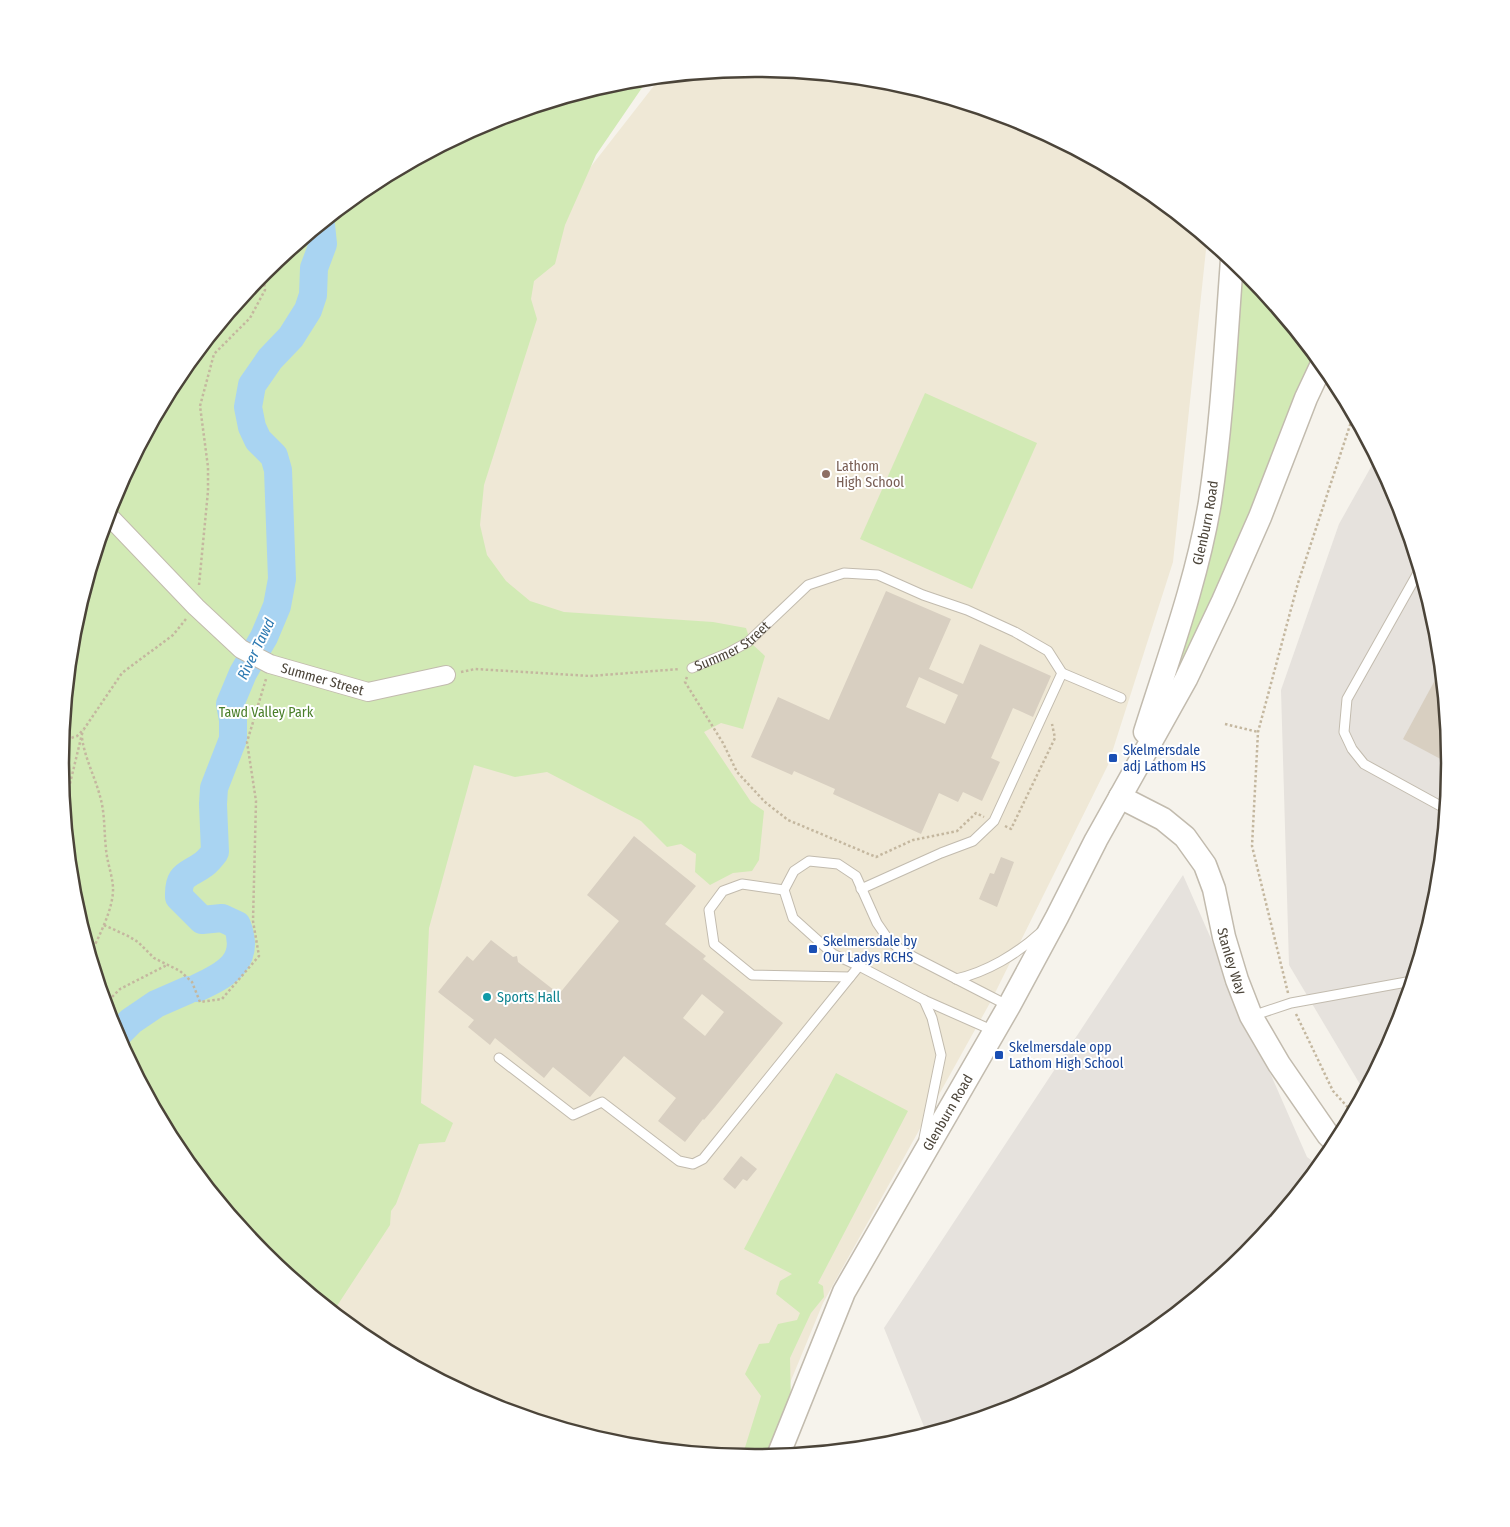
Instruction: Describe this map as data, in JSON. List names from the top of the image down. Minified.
{"streets":{"street":["Glenburn Road","Summer Street","Stanley Way"]},"crossings":[["Glenburn Road","Stanley Way"]],"water":["River Tawd"],"parks":["Tawd Valley Park"],"places":{"other":["Lathom High School","Sports Hall"],"transit":["Skelmersdale adj Lathom HS","Skelmersdale by Our Ladys RCHS","Skelmersdale opp Lathom High School"]}}
